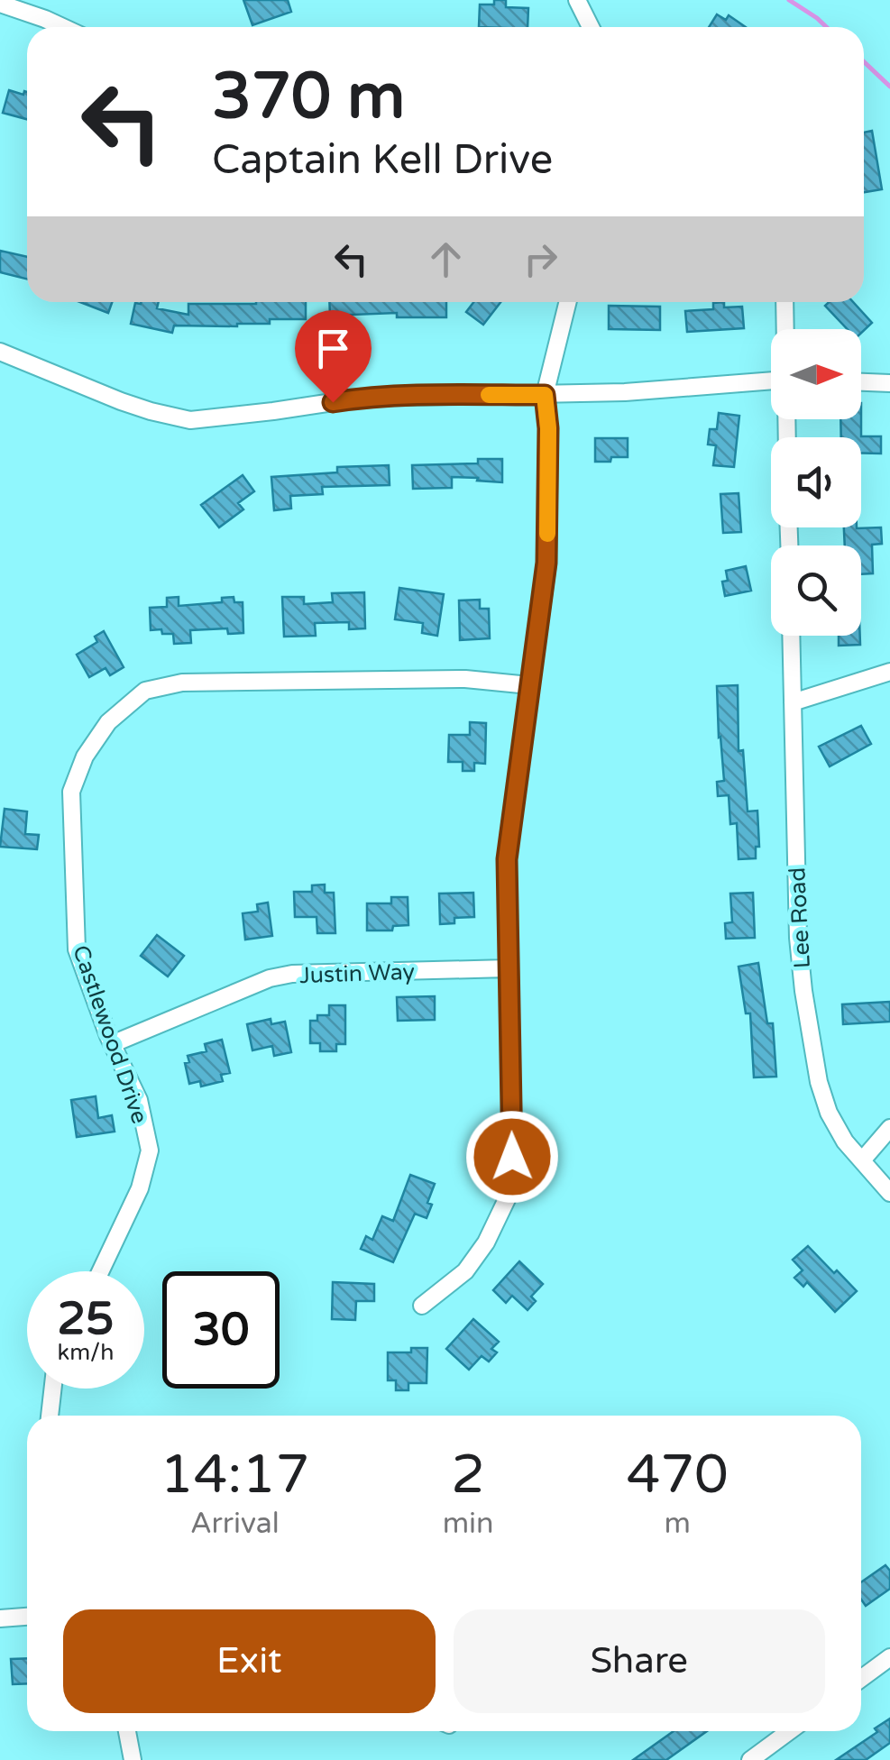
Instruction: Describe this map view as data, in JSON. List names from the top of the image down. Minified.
{"streets":{"street":["Lee Road","Justin Way","Castlewood Drive"]},"crossings":[["Justin Way","Castlewood Drive"]],"north":"right","page":{"turn":["370 m","Captain Kell Drive"],"speed":"25 km/h","limit":"30","eta":["14:17","Arrival","2","min","470","m"],"buttons":["Exit","Share"]}}
